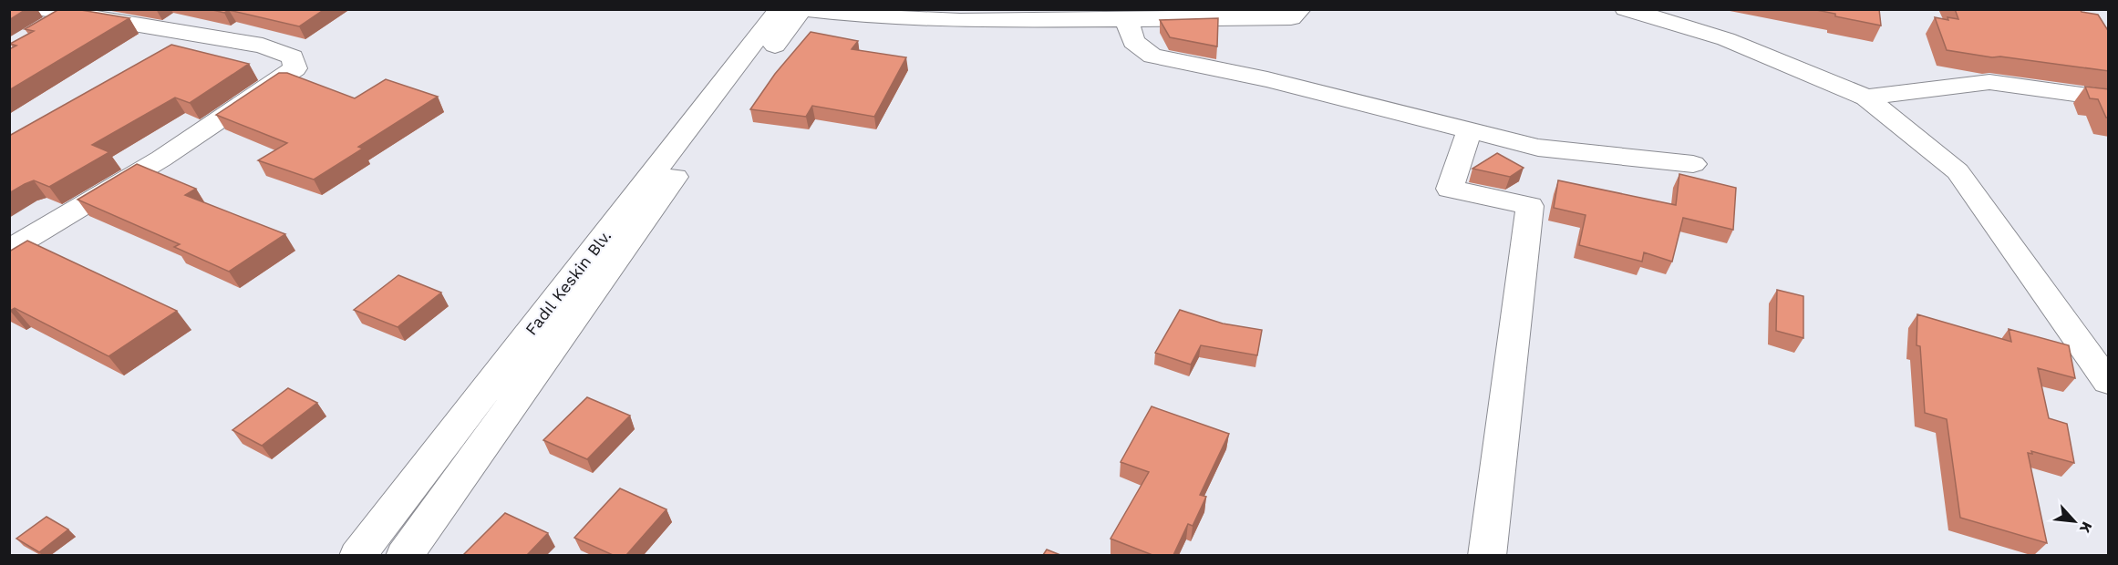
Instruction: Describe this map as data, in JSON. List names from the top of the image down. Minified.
{"streets":{"street":["Fadıl Keskin Blv."]},"north":"bottom right"}
